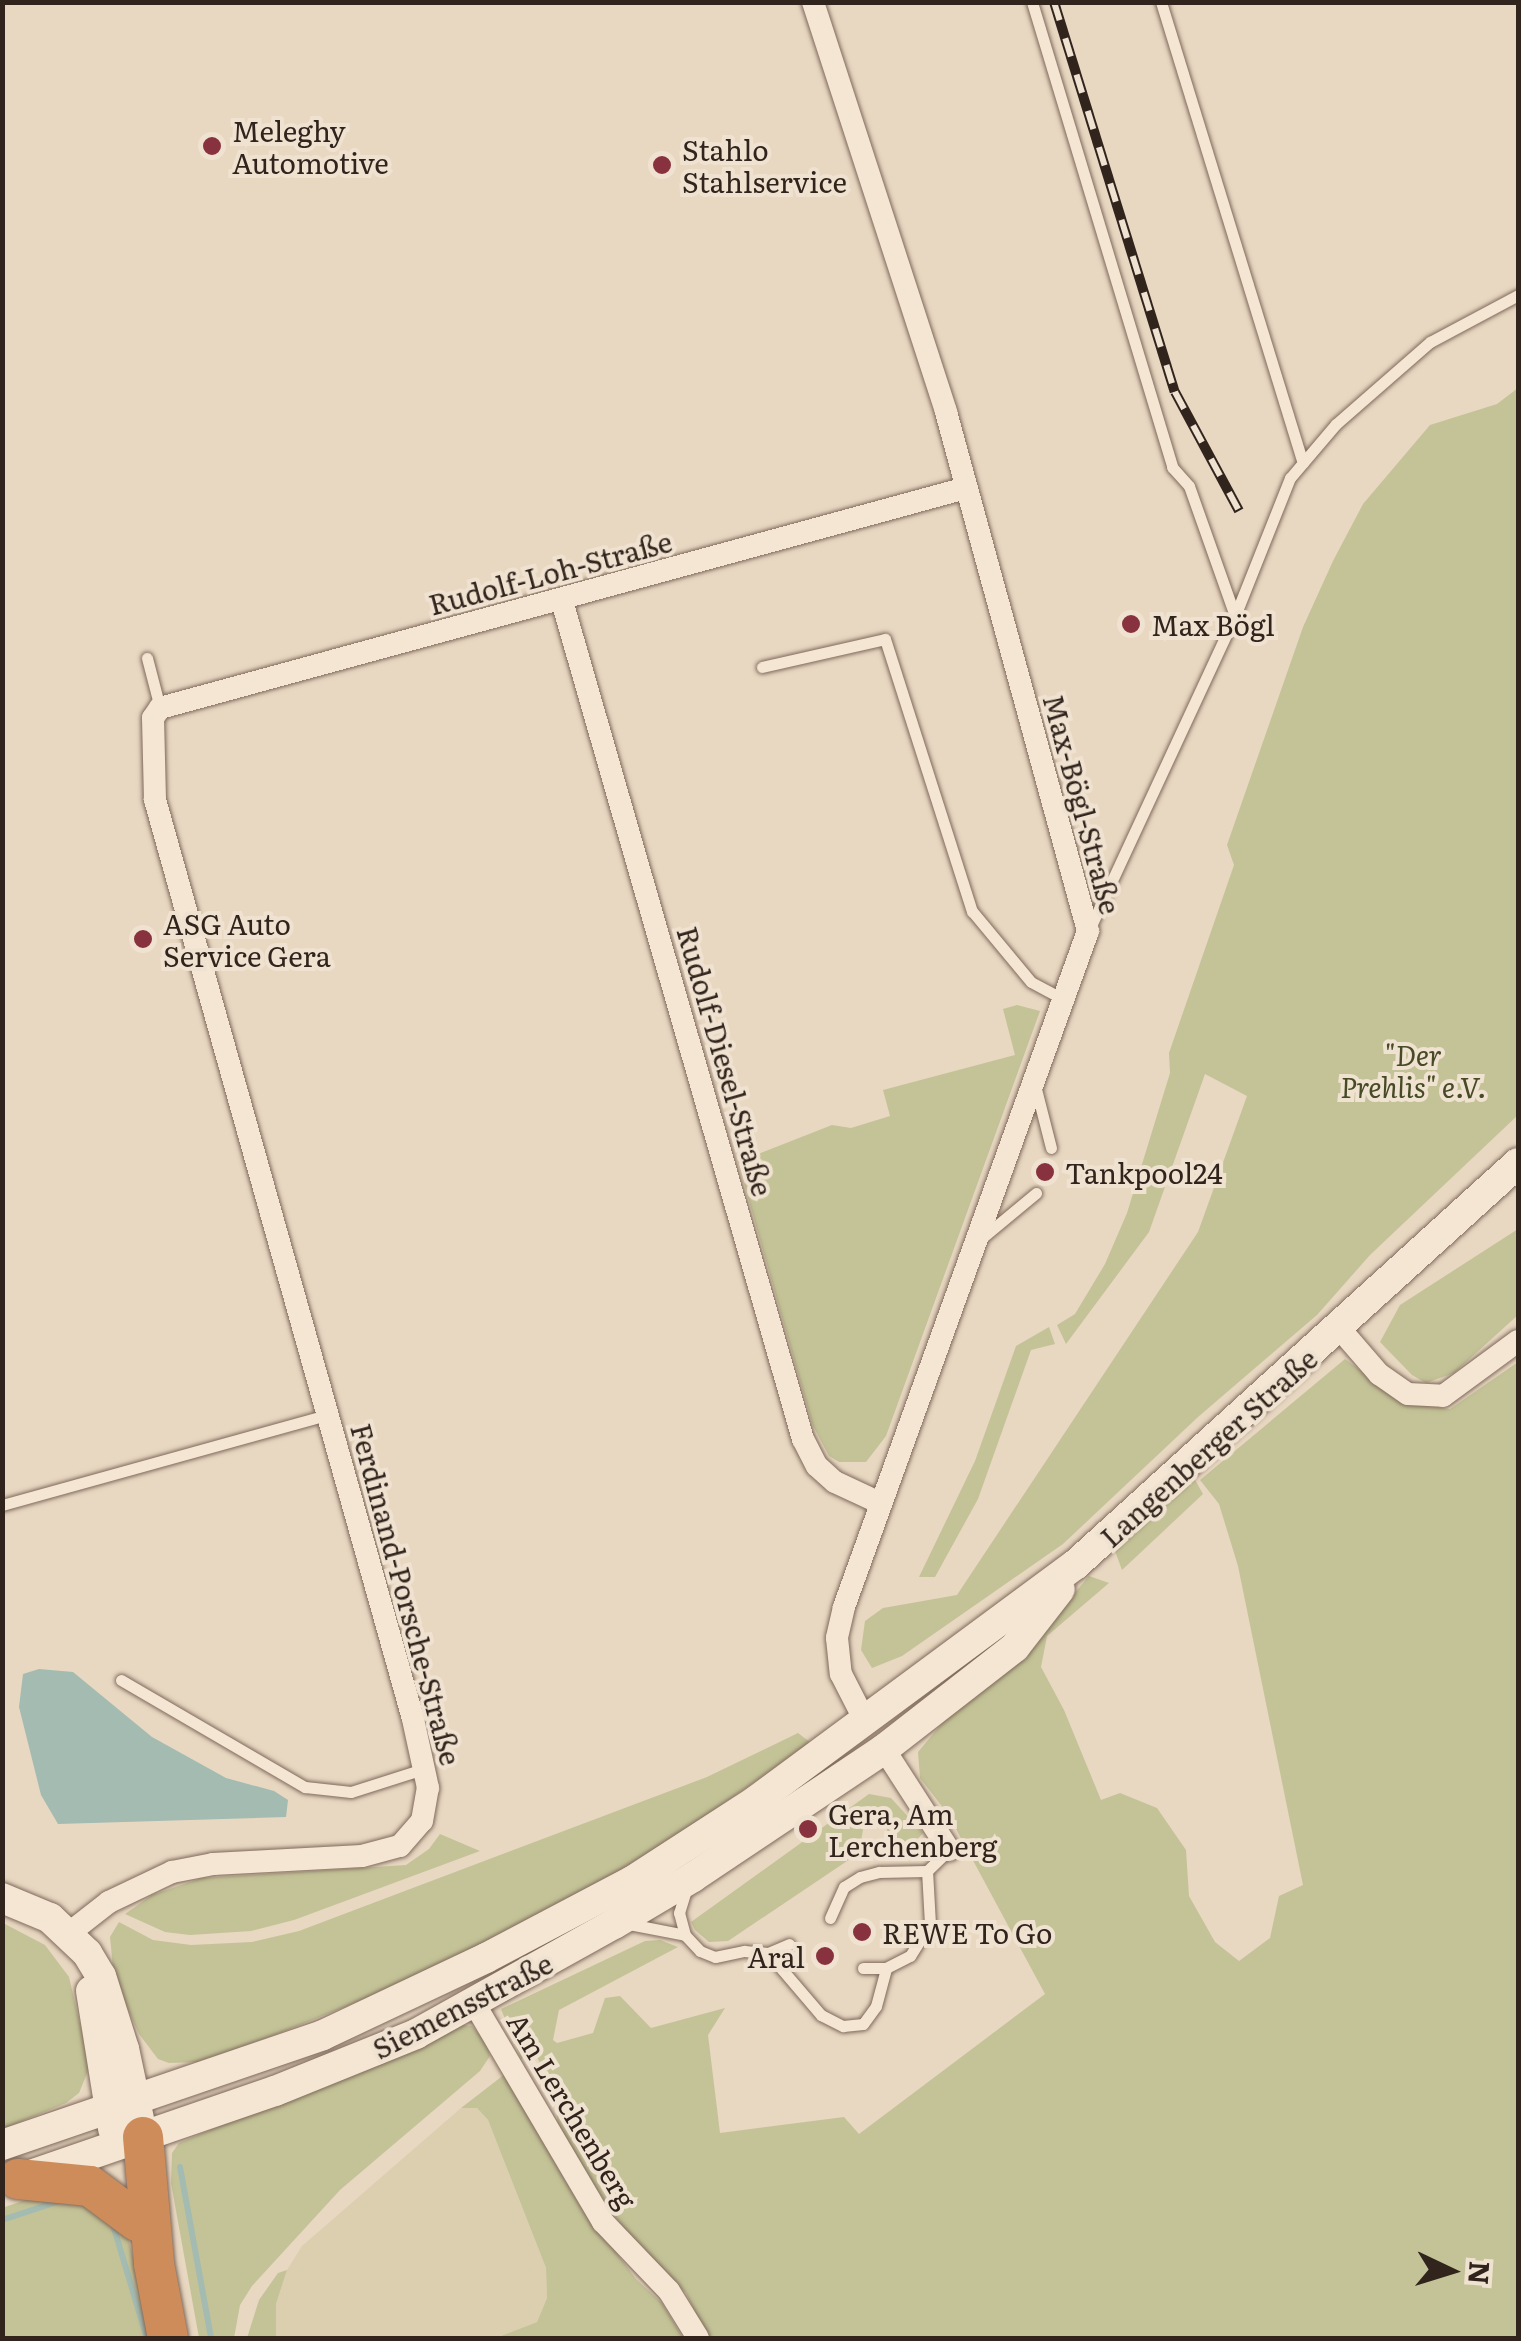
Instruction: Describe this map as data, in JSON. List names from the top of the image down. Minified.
{"streets":{"main road":["Langenberger Straße","Siemensstraße"],"street":["Rudolf-Loh-Straße","Max-Bögl-Straße","Rudolf-Diesel-Straße","Ferdinand-Porsche-Straße","Am Lerchenberg"]},"crossings":[["Rudolf-Loh-Straße","Max-Bögl-Straße"],["Rudolf-Loh-Straße","Rudolf-Diesel-Straße"],["Rudolf-Loh-Straße","Ferdinand-Porsche-Straße"],["Max-Bögl-Straße","Rudolf-Diesel-Straße"],["Max-Bögl-Straße","Langenberger Straße"],["Max-Bögl-Straße","Siemensstraße"],["Langenberger Straße","Siemensstraße"],["Siemensstraße","Am Lerchenberg"]],"parks":["\"Der Prehlis\" e.V."],"places":["Meleghy Automotive","Stahlo Stahlservice","Max Bögl","ASG Auto Service Gera","Tankpool24","Gera, Am Lerchenberg","REWE To Go","Aral"],"north":"right"}
